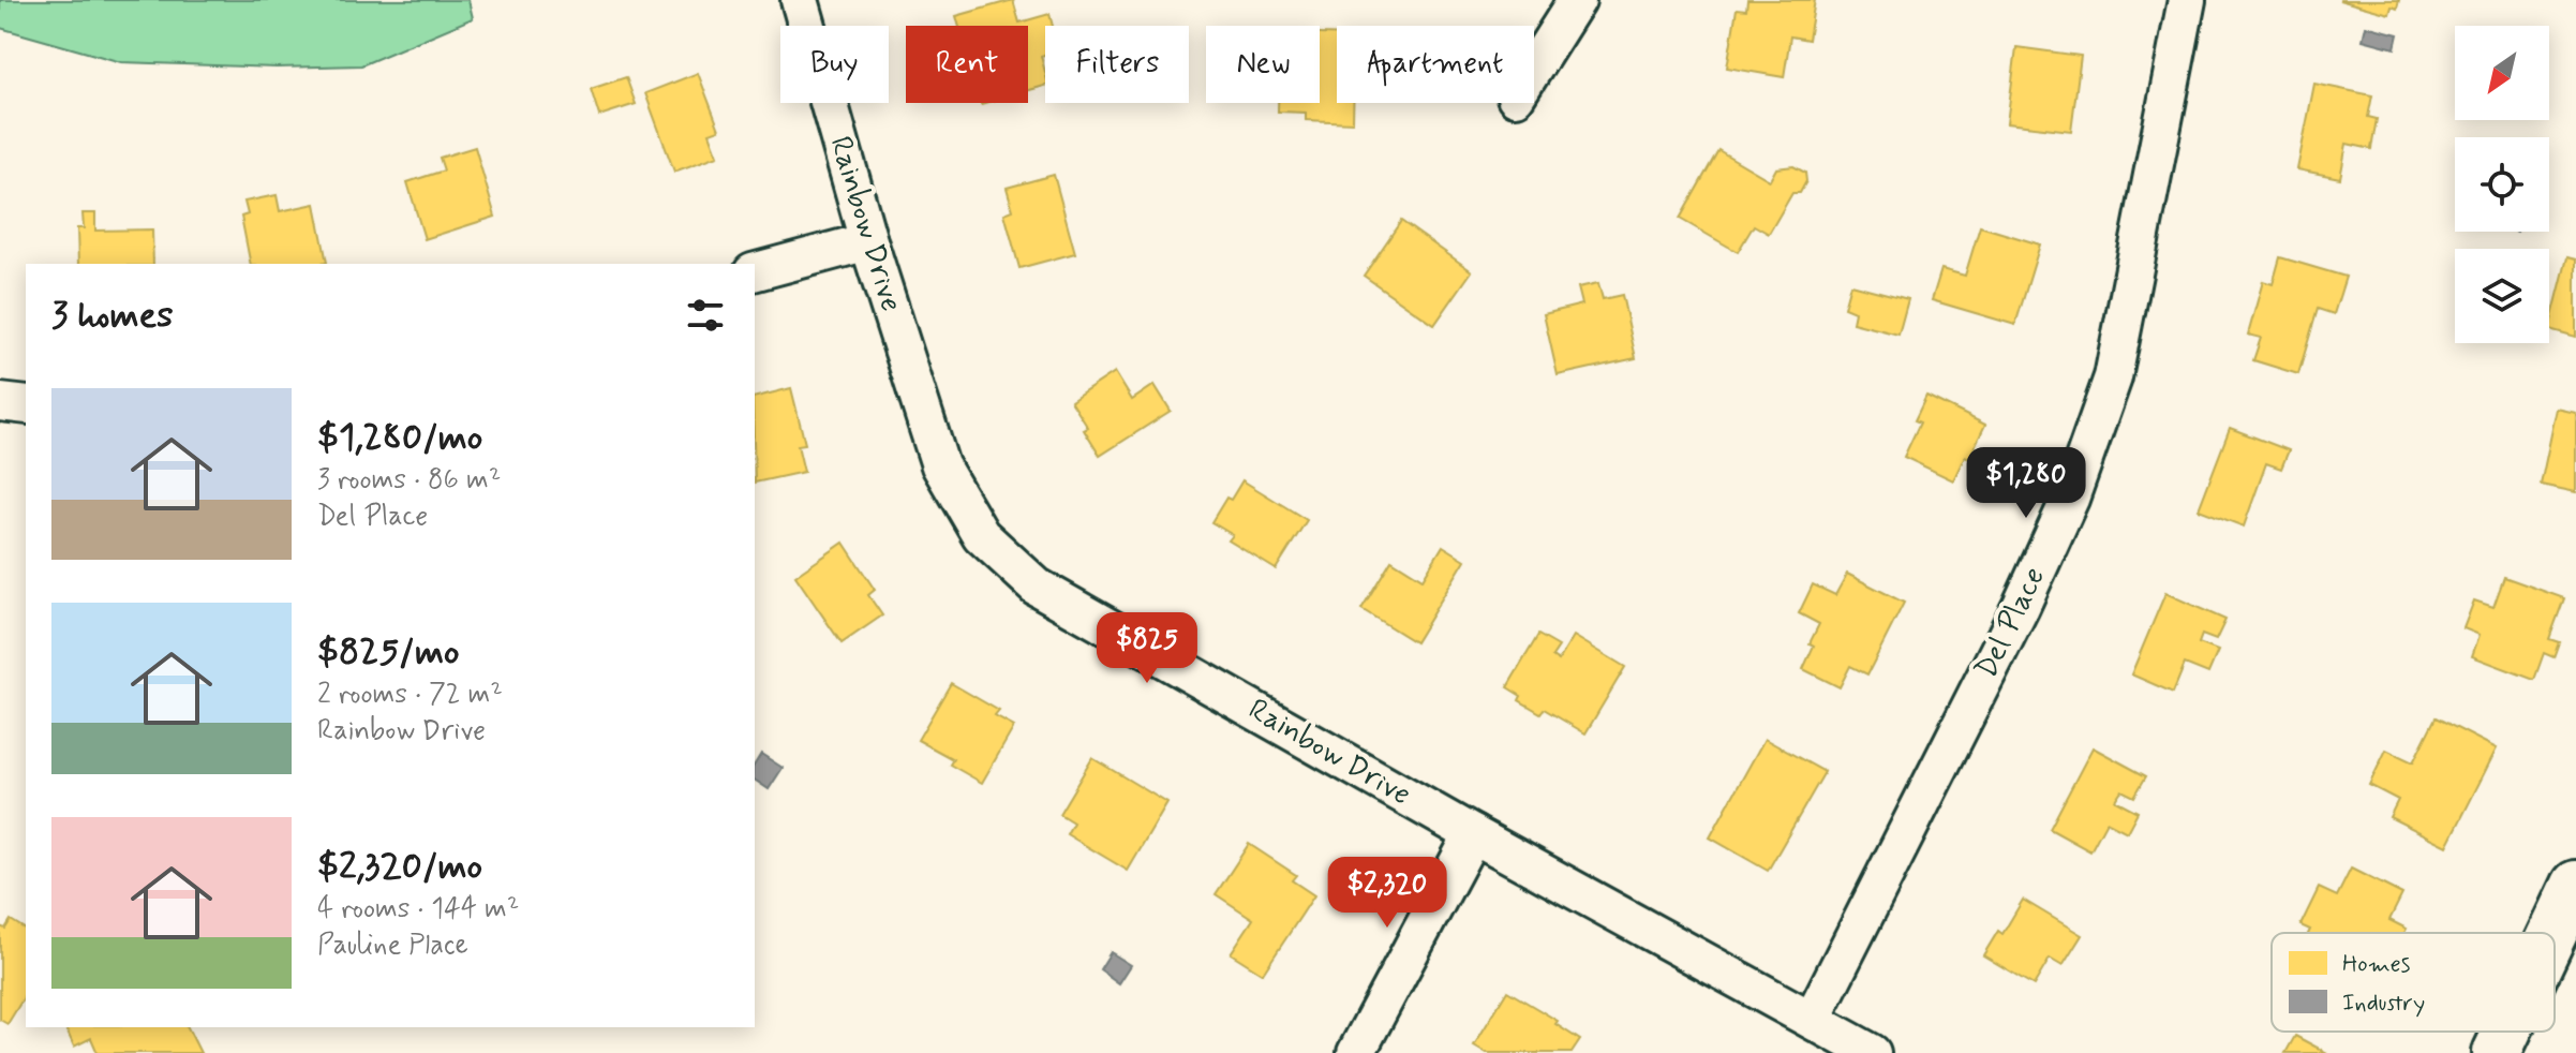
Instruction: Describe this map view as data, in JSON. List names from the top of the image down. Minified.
{"streets":{"street":["Rainbow Drive","Del Place"]},"crossings":[["Rainbow Drive","Del Place"]],"legend":["Homes","Industry"],"north":"bottom left","page":{"chip":["Buy","Rent","Filters","New","Apartment"],"heading":"3 homes","list":[{"name":"$1,280/mo","note":"3 rooms · 86 m² · Del Place"},{"name":"$825/mo","note":"2 rooms · 72 m² · Rainbow Drive"},{"name":"$2,320/mo","note":"4 rooms · 144 m² · Pauline Place"}],"price":["$1,280","$825","$2,320"]}}
